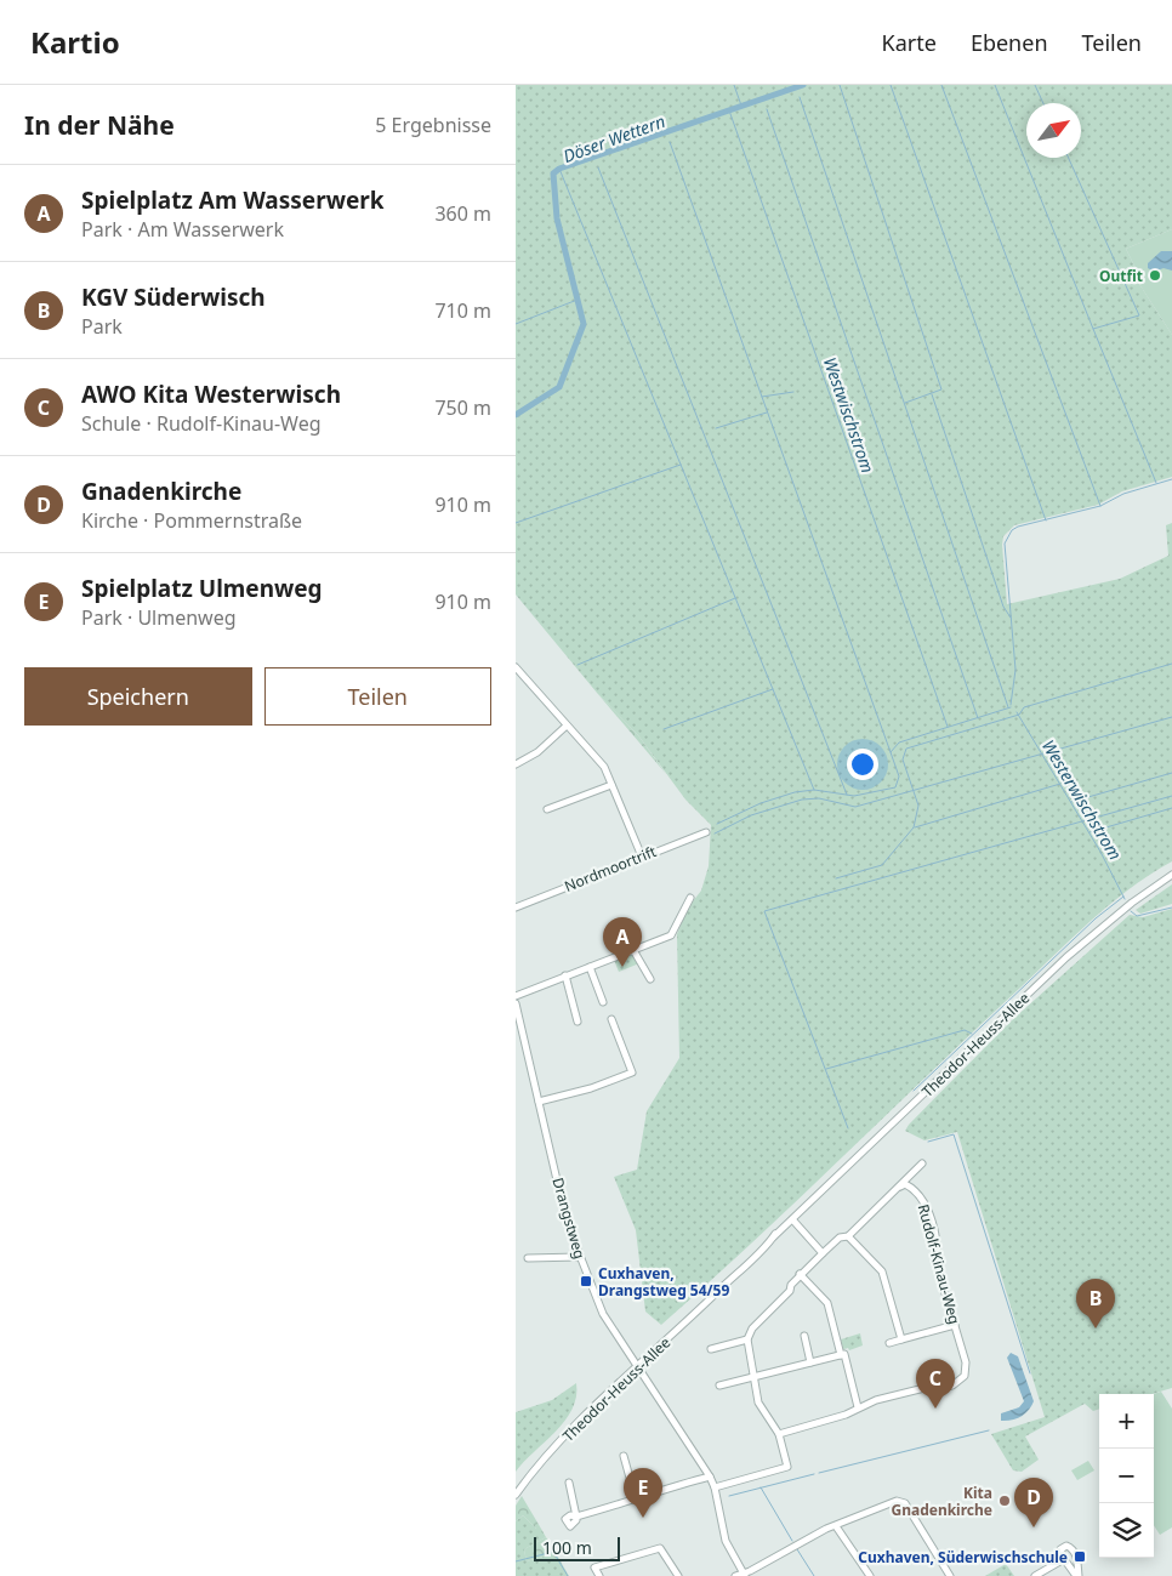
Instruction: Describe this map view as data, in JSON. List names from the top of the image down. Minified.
{"streets":{"street":["Nordmoortrift","Theodor-Heuss-Allee","Drangstweg","Rudolf-Kinau-Weg"]},"crossings":[["Theodor-Heuss-Allee","Drangstweg"]],"water":["Döser Wettern","Westwischstrom","Westerwischstrom"],"places":{"other":["Outfit","Kita Gnadenkirche"],"transit":["Cuxhaven, Drangstweg 54/59","Cuxhaven, Süderwischschule"]},"scale_bar":"100 m","north":"top right","page":{"header":"Kartio","nav":["Karte","Ebenen","Teilen"],"heading":["In der Nähe","5 Ergebnisse"],"list":[{"mark":"A","name":"Spielplatz Am Wasserwerk","note":"Park · Am Wasserwerk","value":"360 m"},{"mark":"B","name":"KGV Süderwisch","note":"Park","value":"710 m"},{"mark":"C","name":"AWO Kita Westerwisch","note":"Schule · Rudolf-Kinau-Weg","value":"750 m"},{"mark":"D","name":"Gnadenkirche","note":"Kirche · Pommernstraße","value":"910 m"},{"mark":"E","name":"Spielplatz Ulmenweg","note":"Park · Ulmenweg","value":"910 m"}],"buttons":["Speichern","Teilen"],"pins":["A","B","C","E","D"],"map_buttons":["+","−"],"scale":"100 m"}}
